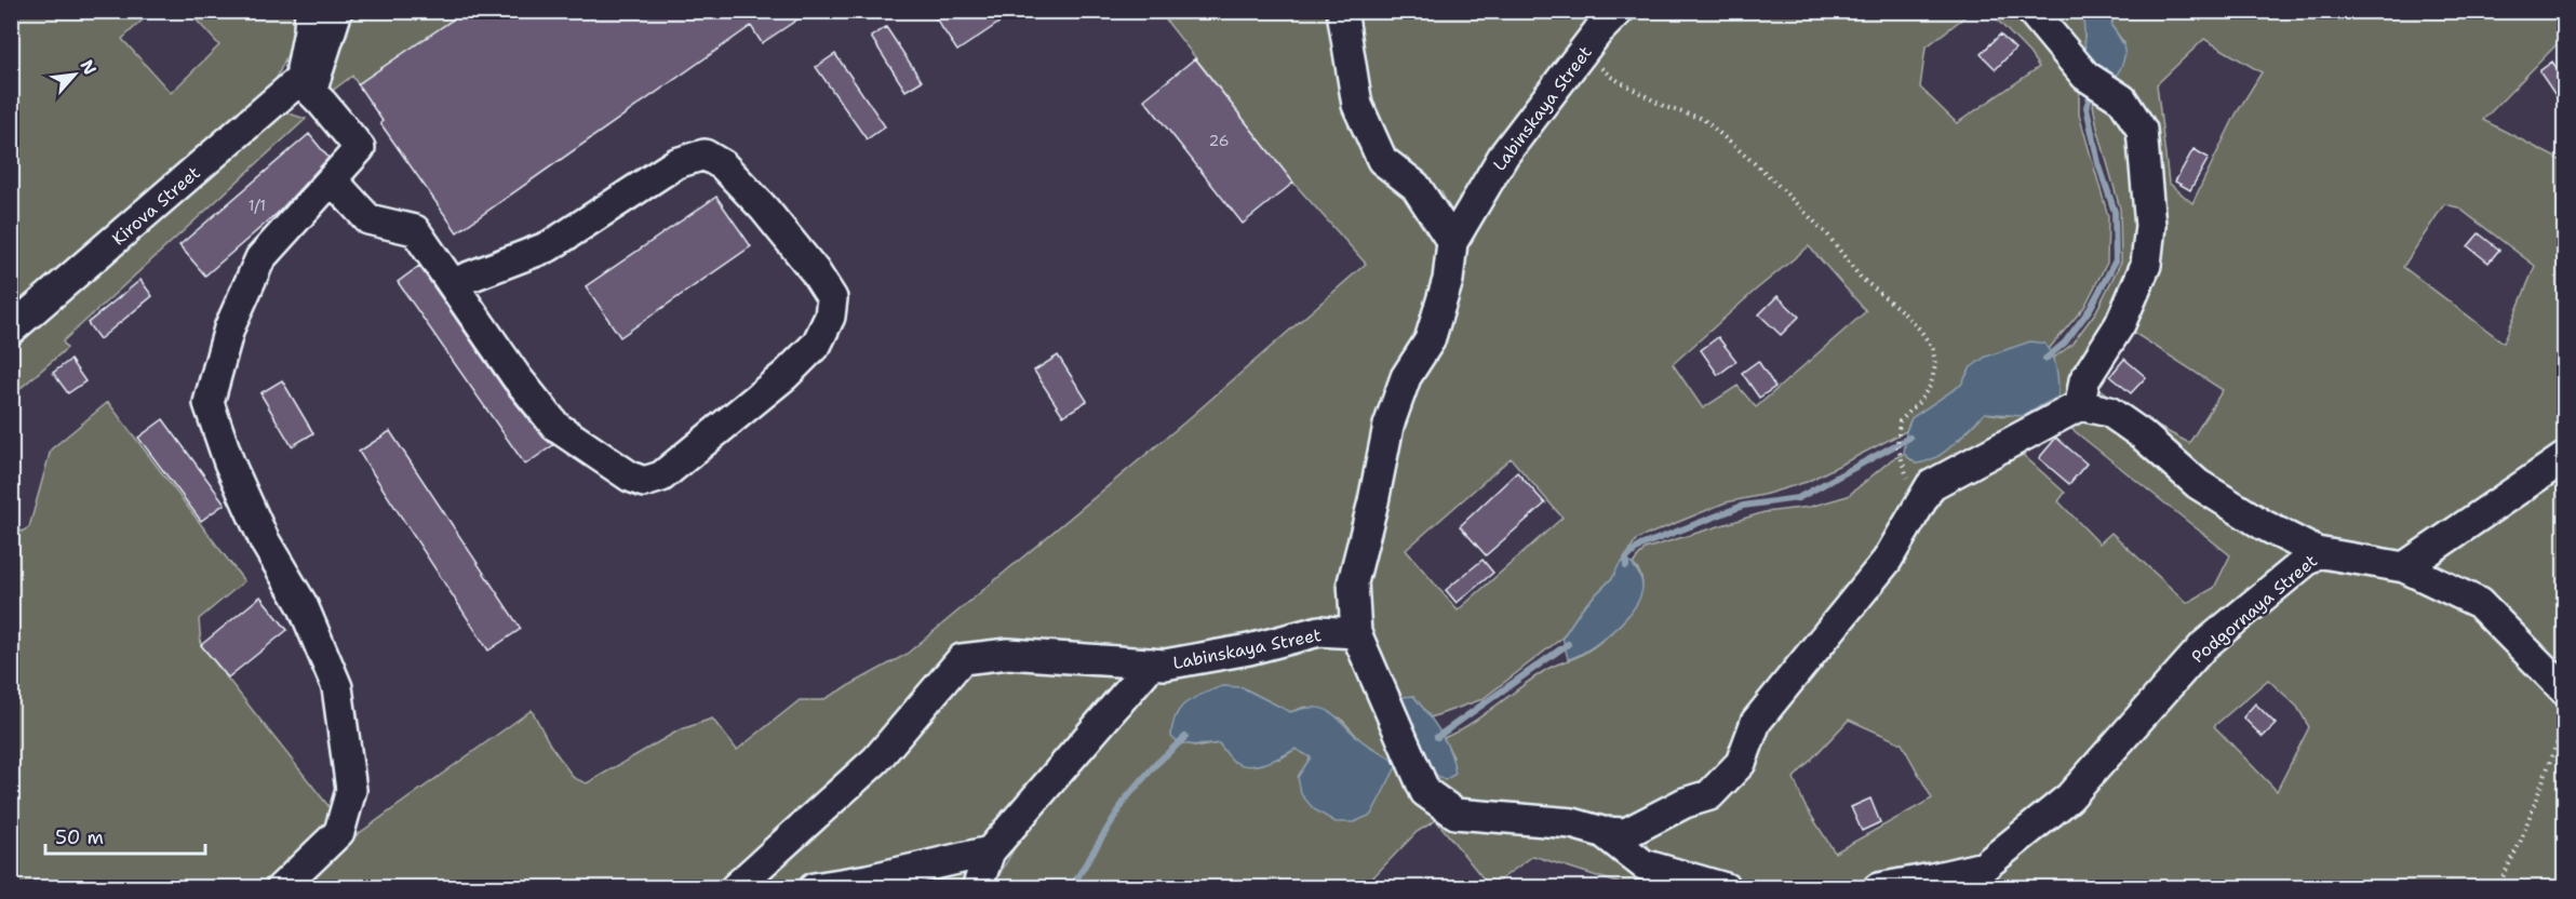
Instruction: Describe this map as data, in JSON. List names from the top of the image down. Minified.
{"streets":{"street":["Labinskaya Street","Kirova Street","Podgornaya Street"]},"house_numbers":["26","1/1"],"scale_bar":"50 m","north":"top right"}
